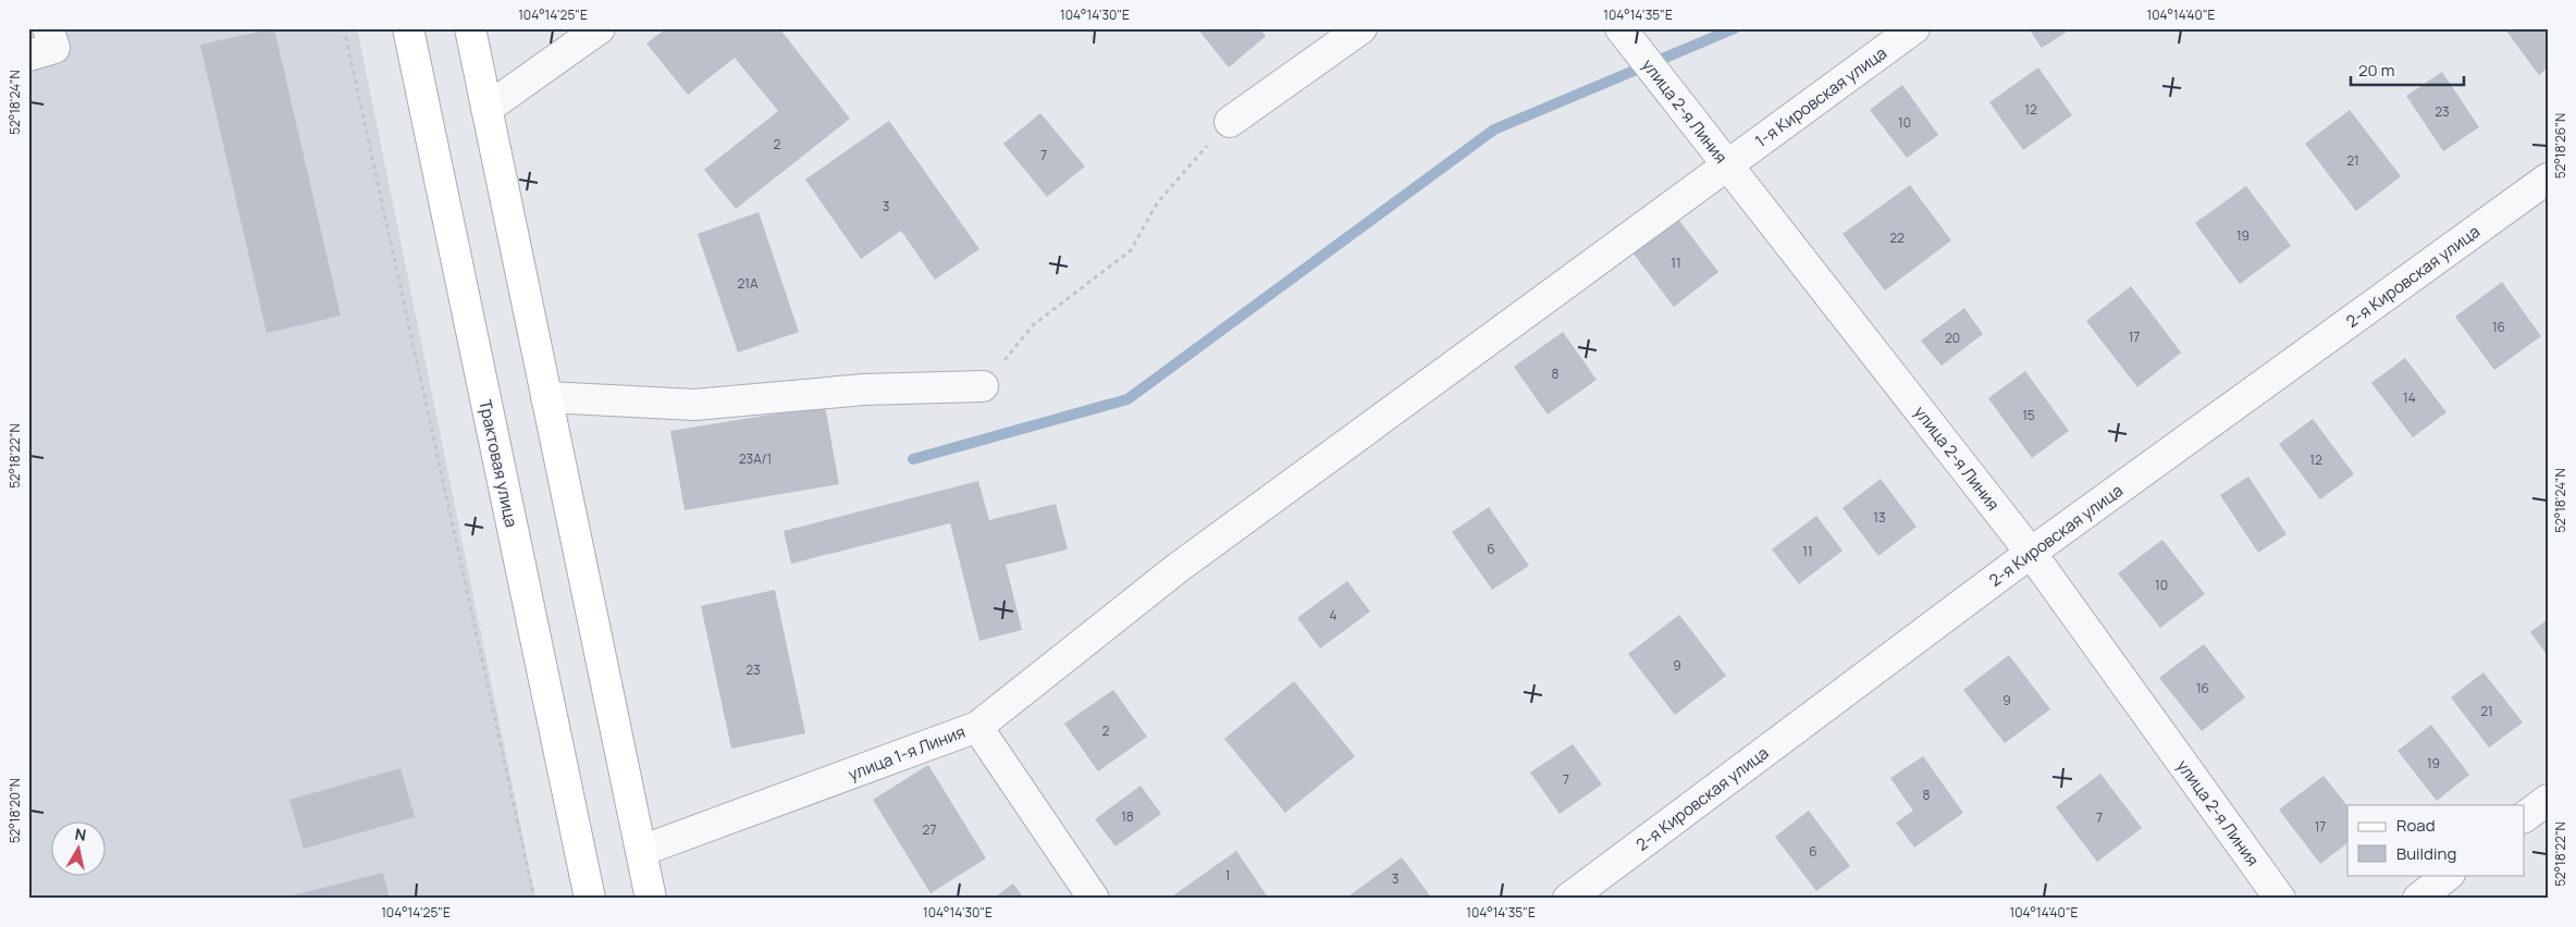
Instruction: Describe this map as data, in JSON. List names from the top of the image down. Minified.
{"streets":{"main road":["Трактовая улица"],"street":["1-я Кировская улица","улица 2-я Линия","2-я Кировская улица","улица 1-я Линия"]},"crossings":[["1-я Кировская улица","улица 2-я Линия"],["1-я Кировская улица","улица 1-я Линия"],["улица 2-я Линия","2-я Кировская улица"]],"house_numbers":["12","23","10","2","7","21","3","19","22","11","21А","16","17","20","8","14","15","23А/1","12","13","6","11","10","4","9","23","16","9","21","2","19","7","8","18","7","17","27","6","1","3"],"legend":["Road","Building"],"scale_bar":"20 m","north":"top","coordinates":["104°14'25\"E","104°14'30\"E","104°14'35\"E","104°14'40\"E","52°18'24\"N","52°18'26\"N","52°18'22\"N","52°18'20\"N"]}
